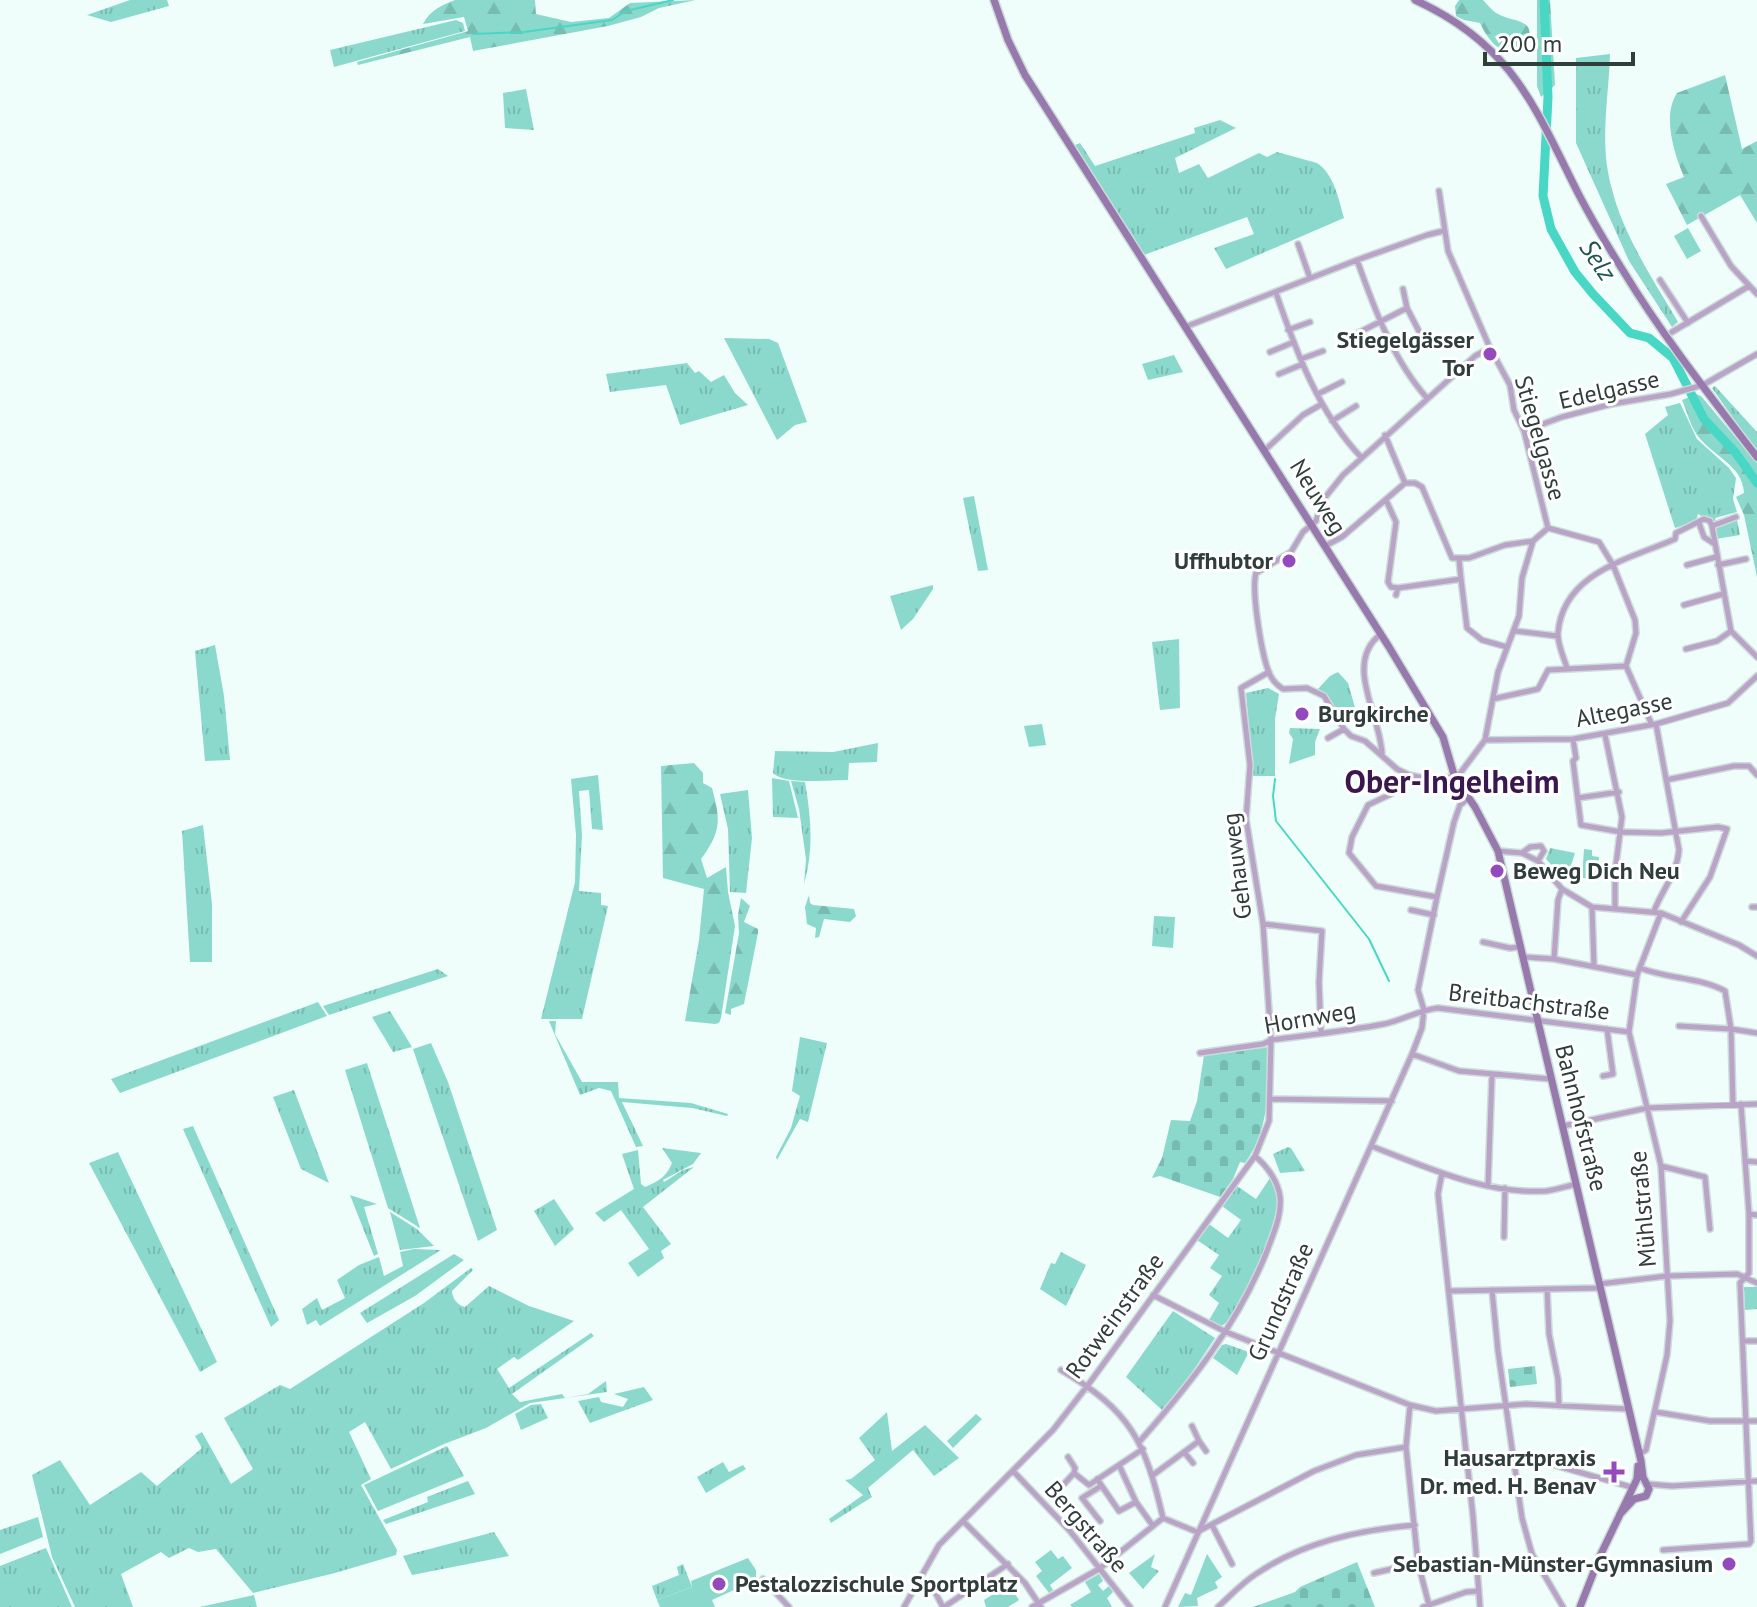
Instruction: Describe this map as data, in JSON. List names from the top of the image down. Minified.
{"streets":{"street":["Edelgasse","Stiegelgasse","Neuweg","Altegasse","Gehauweg","Breitbachstraße","Hornweg","Bahnhofstraße","Mühlstraße","Grundstraße","Rotweinstraße","Bergstraße"]},"crossings":[["Edelgasse","Stiegelgasse"],["Neuweg","Bahnhofstraße"],["Neuweg","Grundstraße"],["Altegasse","Mühlstraße"],["Gehauweg","Hornweg"],["Gehauweg","Rotweinstraße"],["Breitbachstraße","Hornweg"],["Breitbachstraße","Bahnhofstraße"],["Breitbachstraße","Mühlstraße"],["Breitbachstraße","Grundstraße"],["Hornweg","Grundstraße"],["Hornweg","Rotweinstraße"],["Bahnhofstraße","Mühlstraße"],["Bahnhofstraße","Grundstraße"],["Rotweinstraße","Bergstraße"]],"districts":["Ober-Ingelheim"],"water":["Selz"],"places":{"other":["Stiegelgässer Tor","Uffhubtor","Burgkirche","Beweg Dich Neu","Sebastian-Münster-Gymnasium","Pestalozzischule Sportplatz"],"health":["Hausarztpraxis Dr. med. H. Benav"]},"scale_bar":"200 m"}
